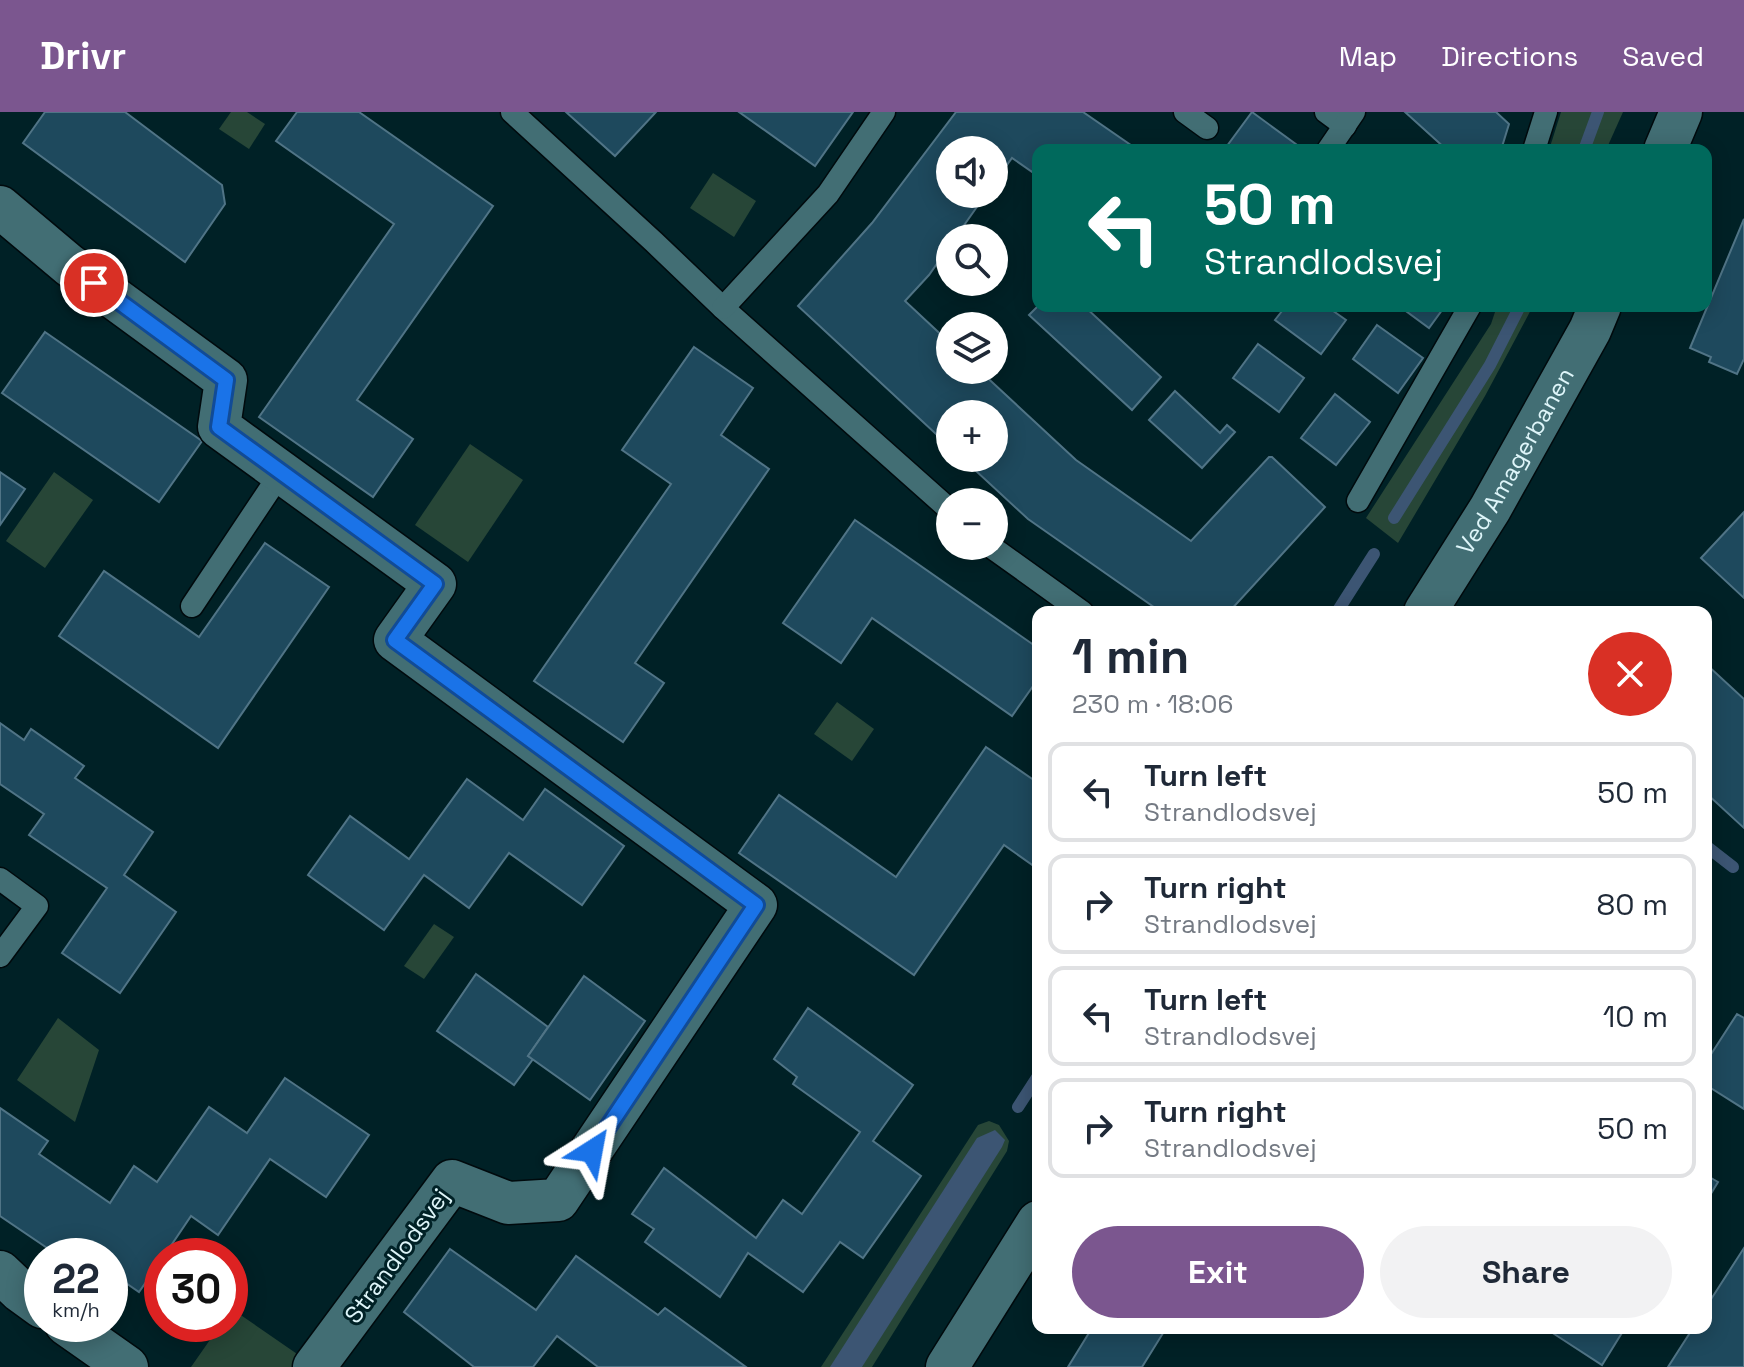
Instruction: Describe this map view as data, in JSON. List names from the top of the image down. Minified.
{"streets":{"street":["Ved Amagerbanen","Strandlodsvej"]},"page":{"header":"Drivr","nav":["Map","Directions","Saved"],"map_buttons":["+","−"],"turn":["50 m","Strandlodsvej"],"heading":["1 min","230 m · 18:06"],"list":[{"name":"Turn left","note":"Strandlodsvej","value":"50 m"},{"name":"Turn right","note":"Strandlodsvej","value":"80 m"},{"name":"Turn left","note":"Strandlodsvej","value":"10 m"},{"name":"Turn right","note":"Strandlodsvej","value":"50 m"}],"buttons":["Exit","Share"],"speed":"22 km/h","limit":"30"}}
